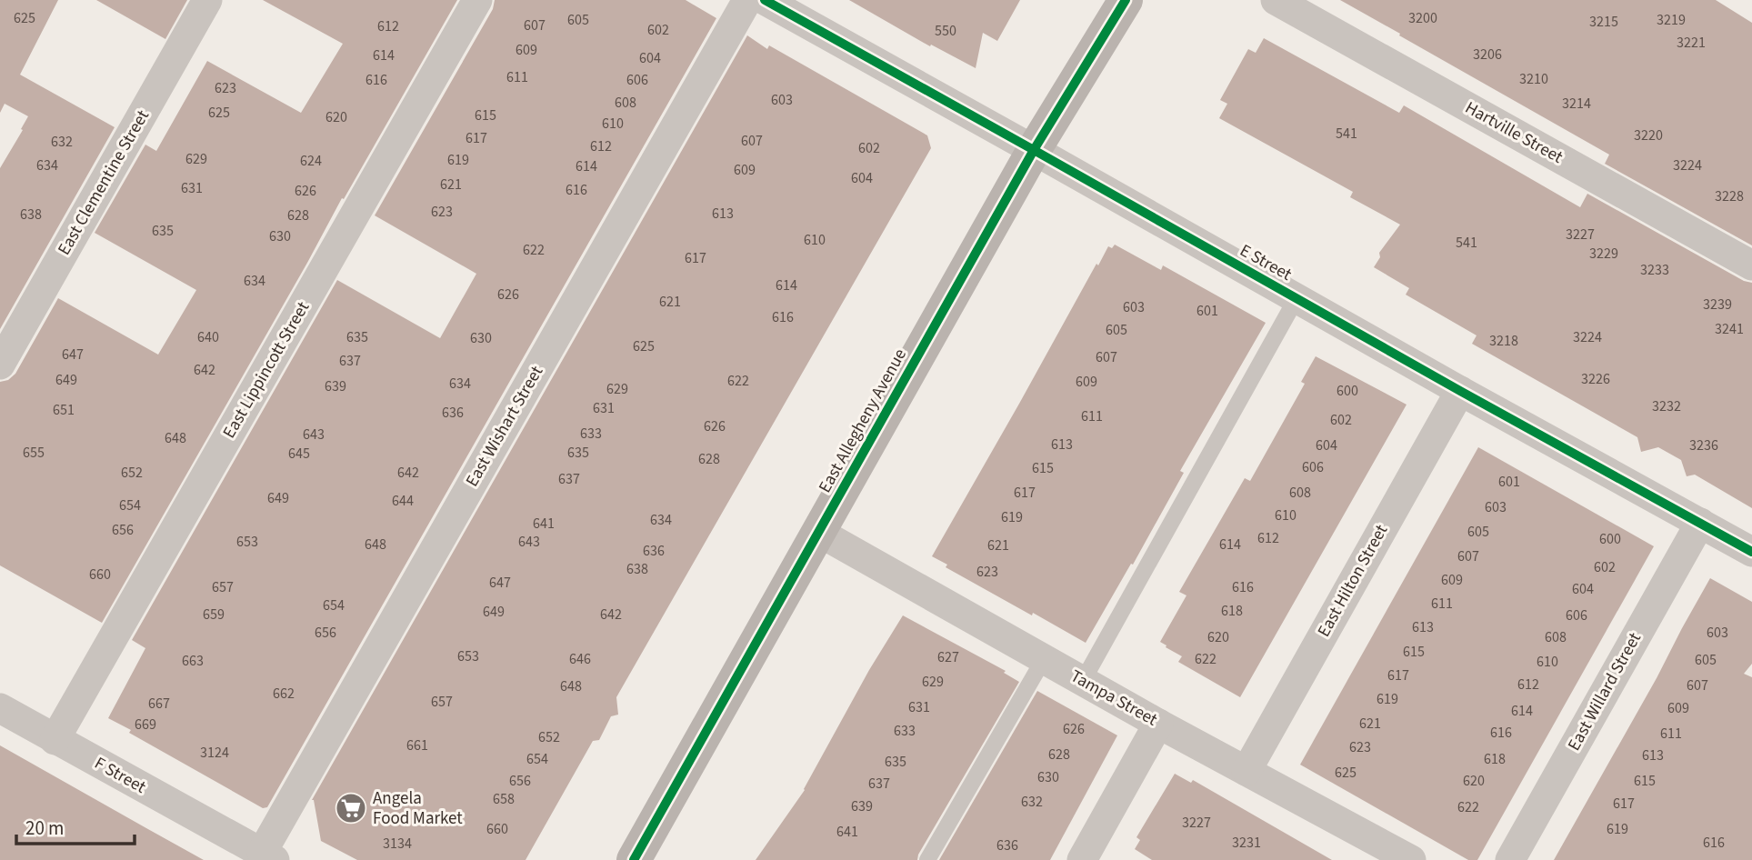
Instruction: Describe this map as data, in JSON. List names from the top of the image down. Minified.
{"streets":{"main road":["East Allegheny Avenue"],"street":["Hartville Street","East Clementine Street","E Street","East Lippincott Street","East Wishart Street","East Hilton Street","East Willard Street","Tampa Street","F Street"]},"crossings":[["E Street","East Allegheny Avenue"],["E Street","East Hilton Street"],["E Street","East Willard Street"],["East Lippincott Street","F Street"],["East Allegheny Avenue","Tampa Street"],["East Wishart Street","F Street"],["East Hilton Street","Tampa Street"]],"places":{"supermarket":["Angela Food Market"]},"house_numbers":["625","3200","605","3219","3215","607","612","602","550","3221","609","3206","614","604","611","3210","616","606","623","603","608","3214","625","615","620","610","541","3220","617","607","632","612","602","629","619","624","634","3224","614","609","604","621","631","616","626","3228","623","613","638","628","635","3227","630","610","541","622","3229","617","3233","634","614","626","621","3239","603","601","616","3241","605","640","635","3224","630","3218","625","647","607","637","642","3226","649","622","609","634","639","629","600","3232","631","651","636","611","602","626","633","643","648","613","604","3236","655","635","645","628","606","615","652","642","637","601","617","608","649","644","654","603","610","619","634","641","656","605","612","600","653","643","648","614","621","636","607","602","638","623","660","609","647","657","616","604","611","654","618","649","659","642","606","613","656","603","620","608","615","653","627","646","622","605","663","610","617","629","612","607","648","662","619","657","667","631","609","614","621","669","626","633","616","611","652","661","623","3124","628","613","654","618","635","625","630","656","620","615","637","658","632","617","639","622","3227","660","619","641","3231","616","3134","636"],"scale_bar":"20 m"}
